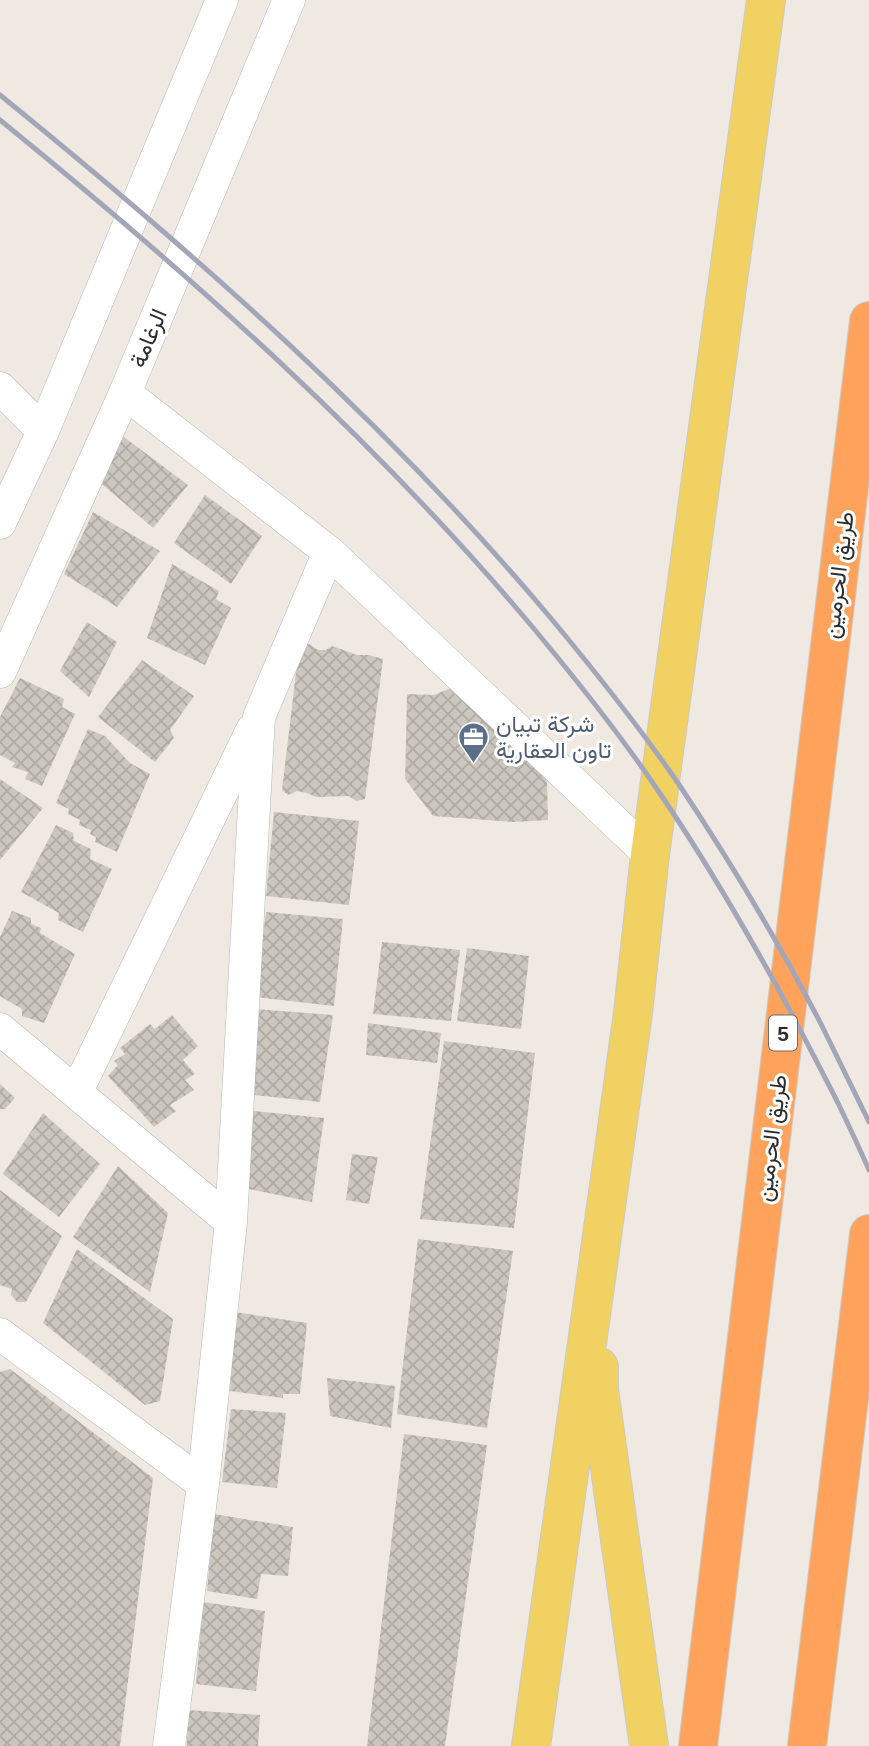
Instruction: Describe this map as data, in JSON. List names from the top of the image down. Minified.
{"streets":{"highway":["طريق الحرمين","5"],"street":["الرغامة"]},"places":{"office":["شركة تبيان تاون العقارية"]}}
